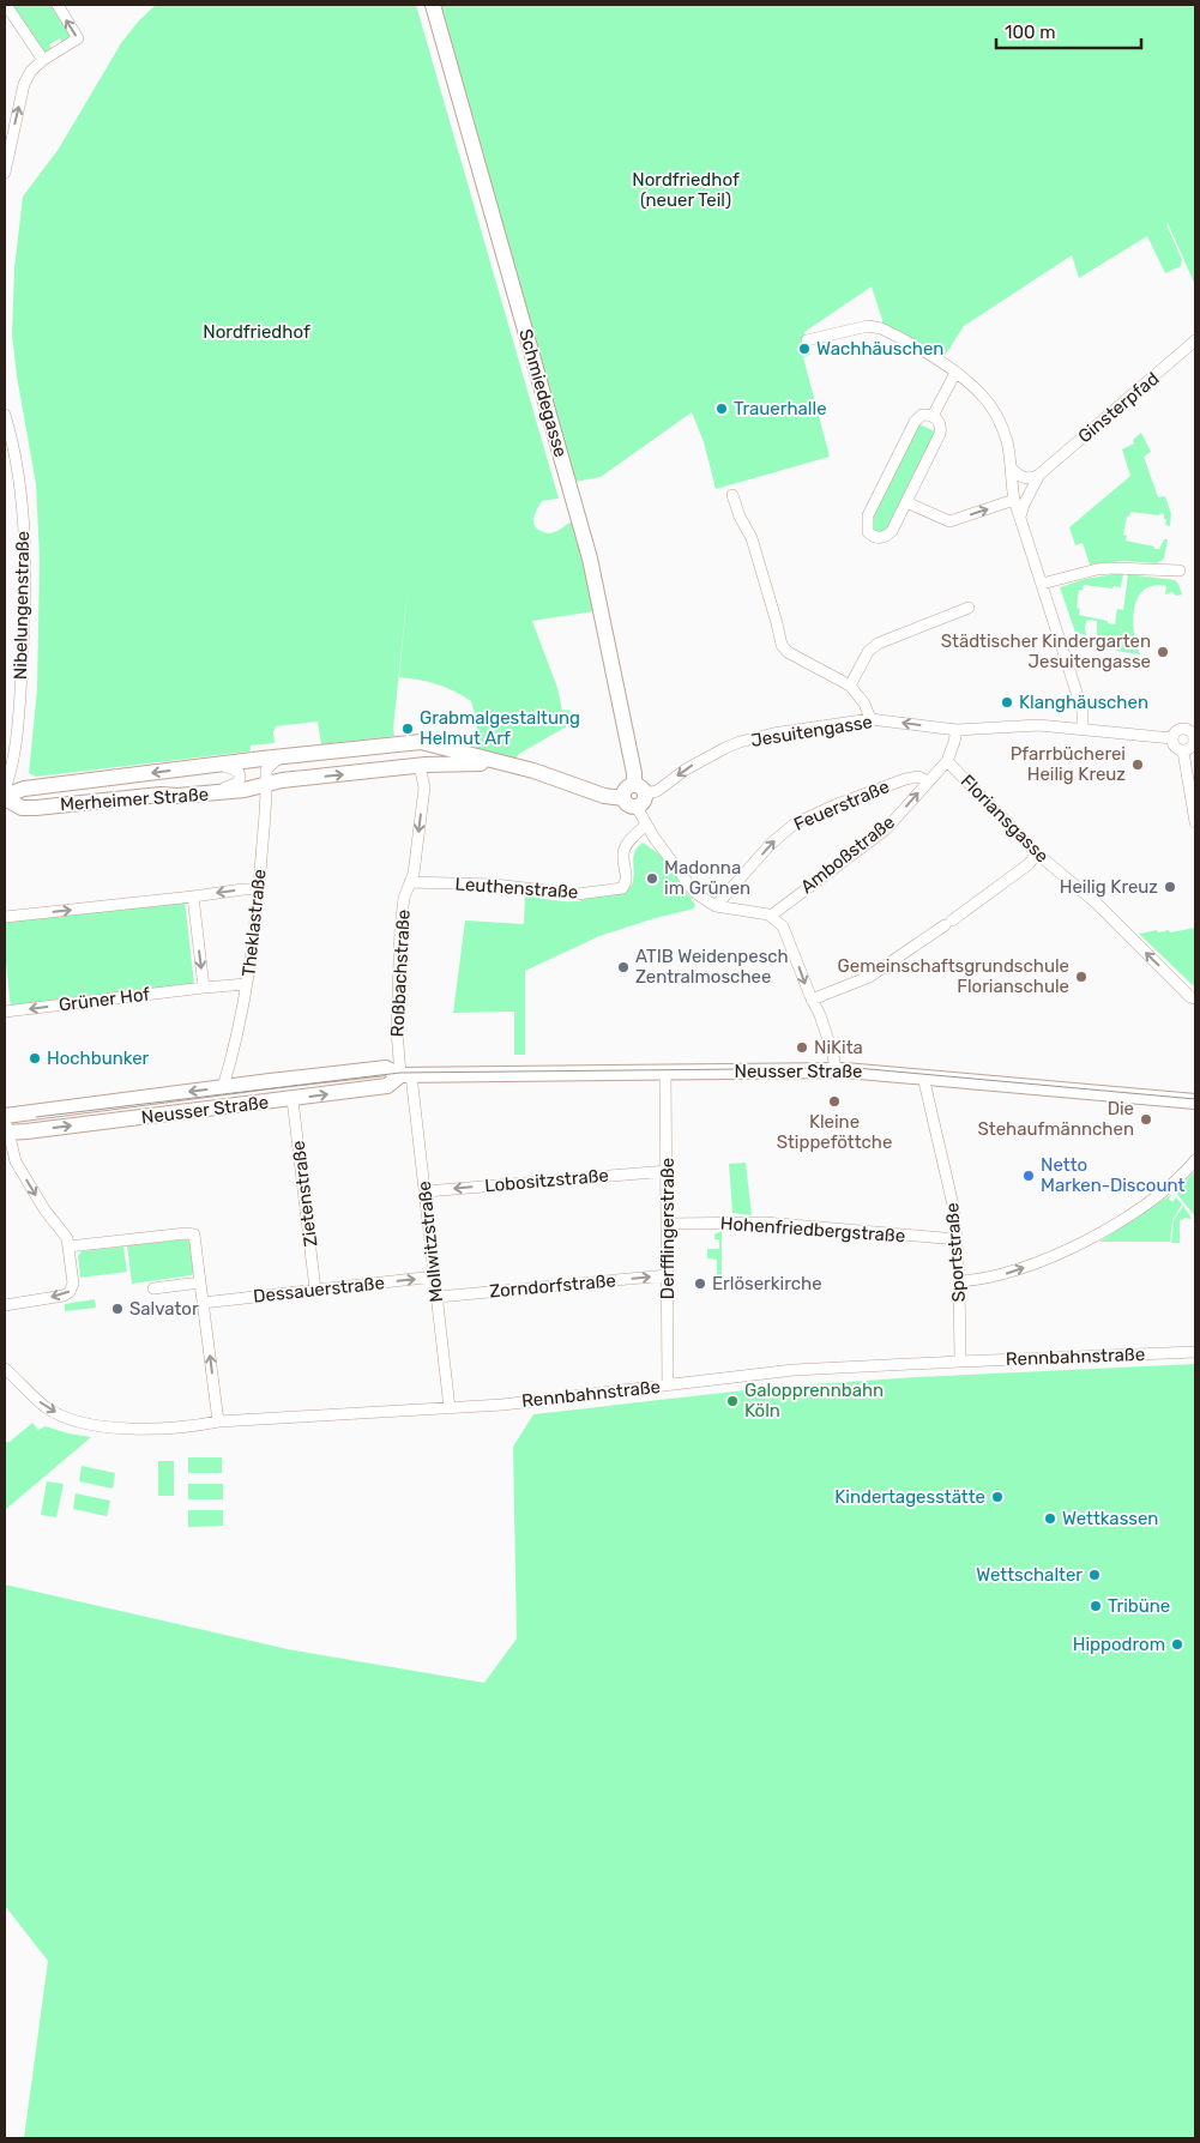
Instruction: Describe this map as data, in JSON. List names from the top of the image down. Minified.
{"streets":{"street":["Schmiedegasse","Ginsterpfad","Nibelungenstraße","Jesuitengasse","Merheimer Straße","Feuerstraße","Floriansgasse","Amboßstraße","Leuthenstraße","Theklastraße","Roßbachstraße","Grüner Hof","Neusser Straße","Lobositzstraße","Zietenstraße","Derfflingerstraße","Hohenfriedbergstraße","Mollwitzstraße","Sportstraße","Zorndorfstraße","Dessauerstraße","Rennbahnstraße"]},"crossings":[["Schmiedegasse","Jesuitengasse"],["Schmiedegasse","Merheimer Straße"],["Schmiedegasse","Feuerstraße"],["Schmiedegasse","Amboßstraße"],["Schmiedegasse","Leuthenstraße"],["Jesuitengasse","Merheimer Straße"],["Jesuitengasse","Amboßstraße"],["Merheimer Straße","Theklastraße"],["Merheimer Straße","Roßbachstraße"],["Feuerstraße","Amboßstraße"],["Floriansgasse","Amboßstraße"],["Leuthenstraße","Roßbachstraße"],["Theklastraße","Grüner Hof"],["Theklastraße","Neusser Straße"],["Roßbachstraße","Neusser Straße"],["Roßbachstraße","Mollwitzstraße"],["Neusser Straße","Zietenstraße"],["Neusser Straße","Derfflingerstraße"],["Neusser Straße","Mollwitzstraße"],["Neusser Straße","Sportstraße"],["Lobositzstraße","Derfflingerstraße"],["Lobositzstraße","Mollwitzstraße"],["Zietenstraße","Dessauerstraße"],["Derfflingerstraße","Hohenfriedbergstraße"],["Derfflingerstraße","Zorndorfstraße"],["Derfflingerstraße","Rennbahnstraße"],["Hohenfriedbergstraße","Sportstraße"],["Mollwitzstraße","Zorndorfstraße"],["Mollwitzstraße","Dessauerstraße"],["Mollwitzstraße","Rennbahnstraße"],["Sportstraße","Rennbahnstraße"]],"one_way":["Jesuitengasse","Feuerstraße","Floriansgasse","Amboßstraße","Roßbachstraße","Lobositzstraße","Zorndorfstraße","Dessauerstraße"],"parks":["Nordfriedhof (neuer Teil)","Nordfriedhof"],"places":["Wachhäuschen","Trauerhalle","Städtischer Kindergarten Jesuitengasse","Klanghäuschen","Grabmalgestaltung Helmut Arf","Pfarrbücherei Heilig Kreuz","Madonna im Grünen","Heilig Kreuz","ATIB Weidenpesch Zentralmoschee","Gemeinschaftsgrundschule Florianschule","NiKita","Hochbunker","Kleine Stippeföttche","Die Stehaufmännchen","Netto Marken-Discount","Erlöserkirche","Salvator","Galopprennbahn Köln","Kindertagesstätte","Wettkassen","Wettschalter","Tribüne","Hippodrom"],"scale_bar":"100 m"}
